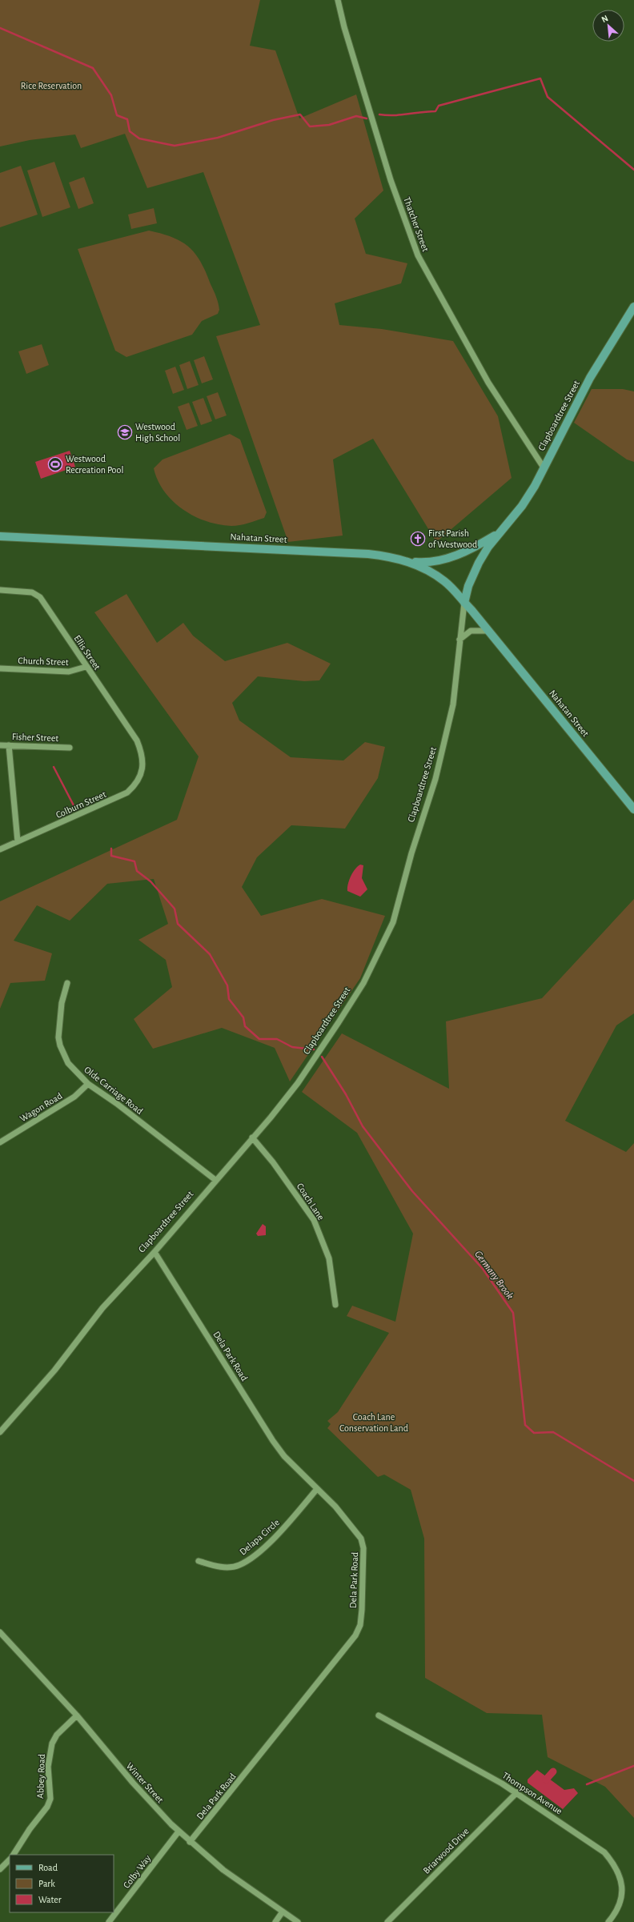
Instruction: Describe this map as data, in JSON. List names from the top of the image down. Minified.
{"streets":{"main road":["Clapboardtree Street","Nahatan Street"],"street":["Thatcher Street","Ellis Street","Church Street","Fisher Street","Colburn Street","Olde Carriage Road","Wagon Road","Coach Lane","Dela Park Road","Delapa Circle","Abbey Road","Winter Street","Thompson Avenue","Briarwood Drive","Colby Way"]},"crossings":[["Thatcher Street","Clapboardtree Street"],["Clapboardtree Street","Nahatan Street"],["Clapboardtree Street","Olde Carriage Road"],["Clapboardtree Street","Coach Lane"],["Clapboardtree Street","Dela Park Road"],["Ellis Street","Church Street"],["Ellis Street","Colburn Street"],["Olde Carriage Road","Wagon Road"],["Dela Park Road","Delapa Circle"],["Dela Park Road","Winter Street"],["Abbey Road","Winter Street"],["Winter Street","Colby Way"],["Thompson Avenue","Briarwood Drive"]],"water":["Germany Brook"],"parks":["Rice Reservation","Coach Lane Conservation Land"],"places":{"school or university":["Westwood High School"],"sports":["Westwood Recreation Pool"],"church":["First Parish of Westwood"]},"legend":["Road","Park","Water"],"north":"top left"}
